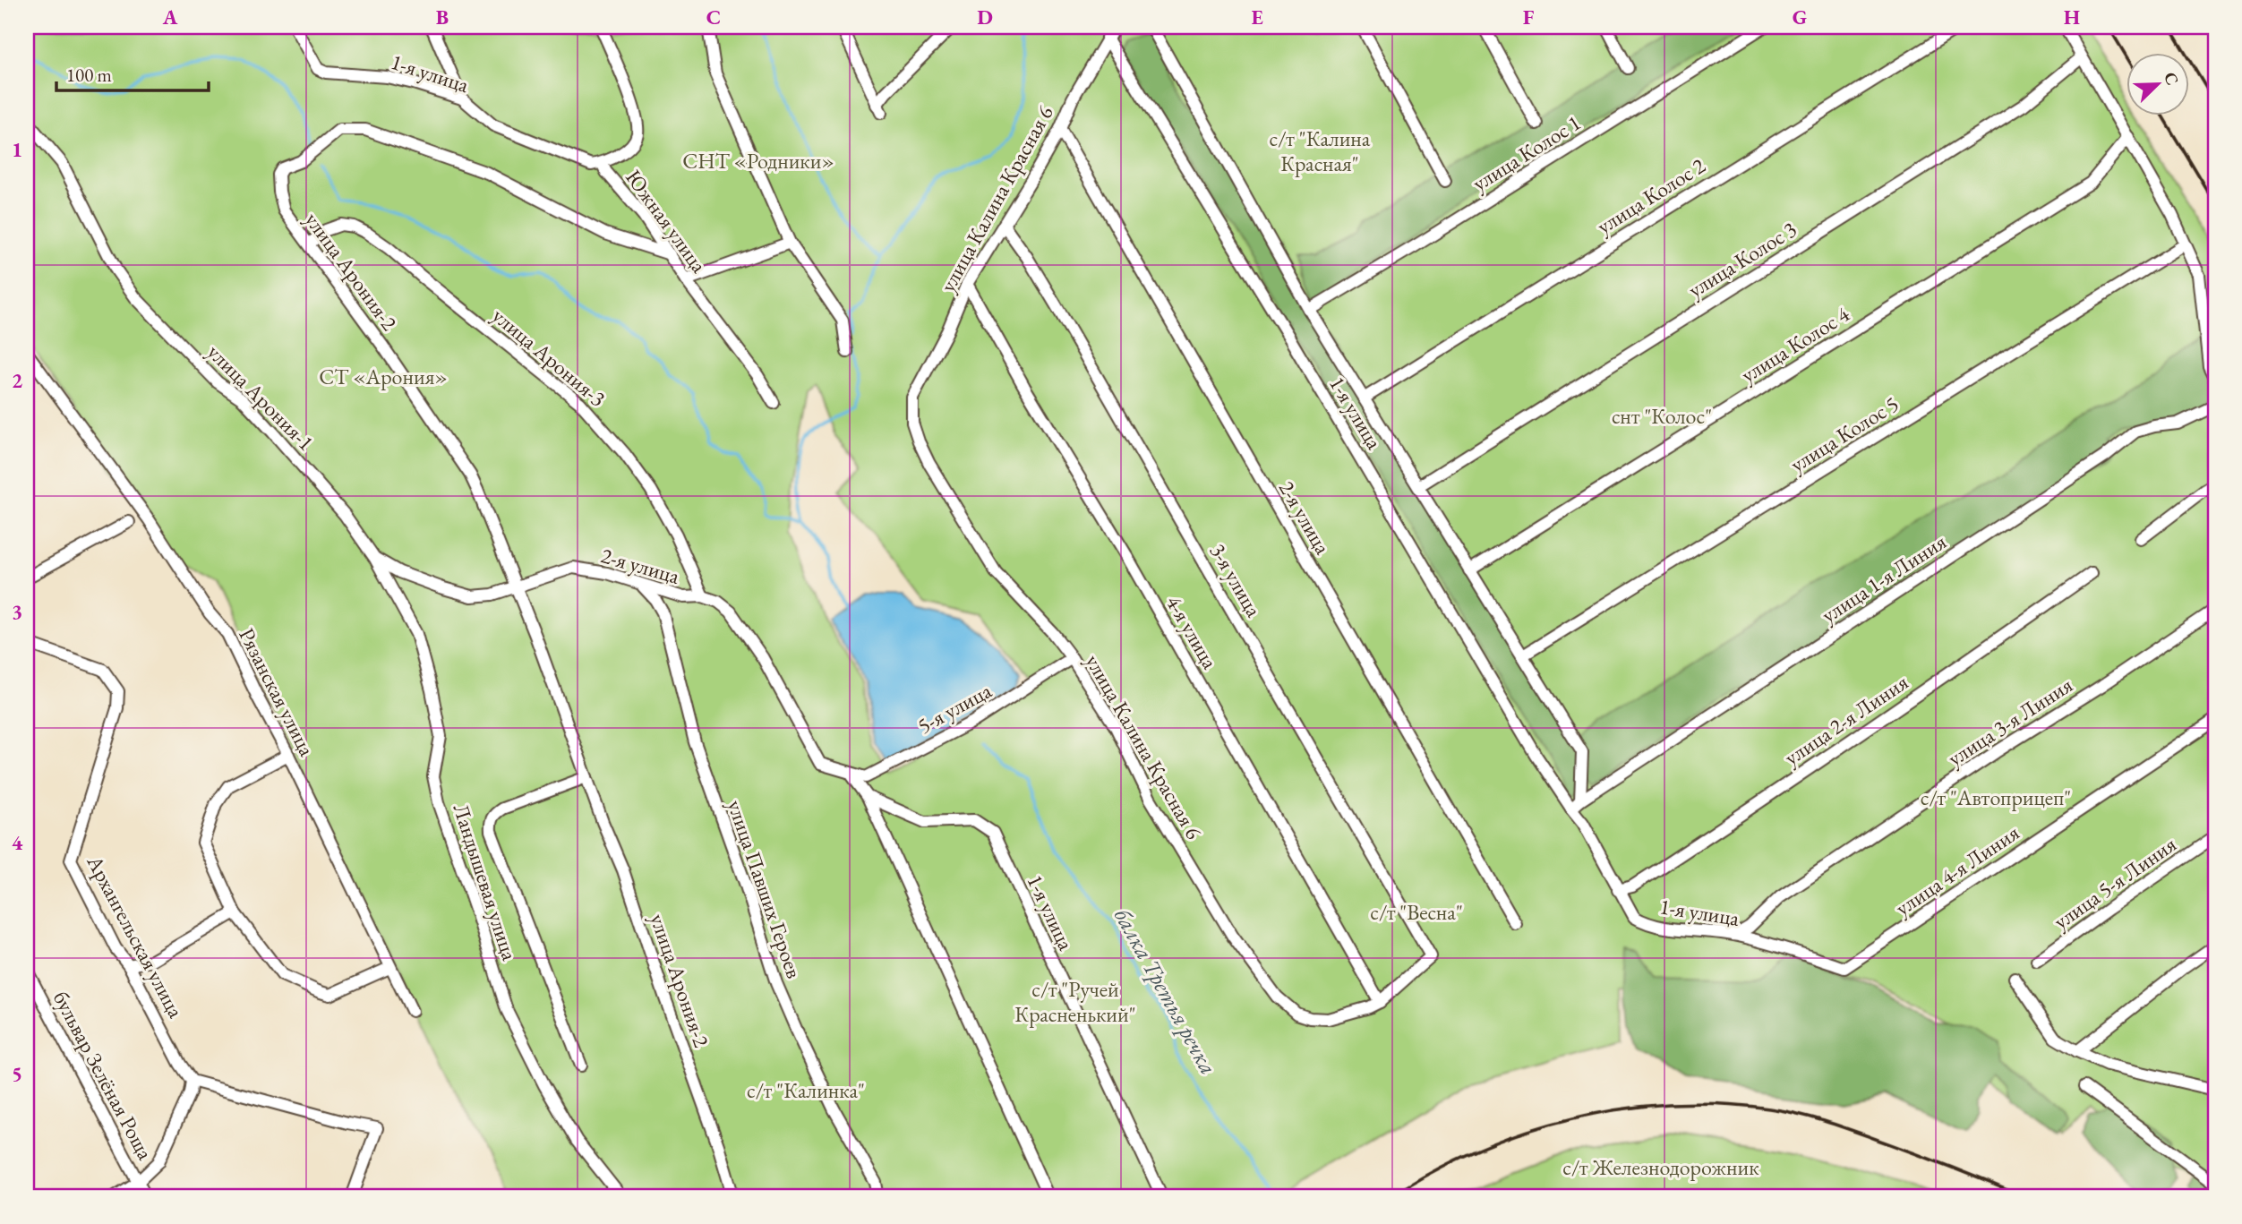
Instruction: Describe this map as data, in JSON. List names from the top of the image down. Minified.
{"streets":{"street":["1-я улица","улица Колос 1","улица Колос 2","улица Калина Красная 6","Южная улица","улица Колос 3","улица Арония-2","улица Колос 4","улица Арония-3","улица Арония-1","улица Колос 5","2-я улица","улица 1-я Линия","3-я улица","4-я улица","Рязанская улица","5-я улица","улица 2-я Линия","улица 3-я Линия","улица 4-я Линия","Ландышевая улица","улица 5-я Линия","улица Павших Героев","Архангельская улица","бульвар Зелёная Роща"]},"crossings":[["1-я улица","улица Колос 1"],["1-я улица","улица Колос 2"],["1-я улица","улица Калина Красная 6"],["1-я улица","Южная улица"],["1-я улица","улица Колос 3"],["1-я улица","улица Колос 4"],["1-я улица","улица Колос 5"],["1-я улица","улица 1-я Линия"],["1-я улица","улица 2-я Линия"],["1-я улица","улица 3-я Линия"],["1-я улица","улица 4-я Линия"],["улица Калина Красная 6","2-я улица"],["улица Калина Красная 6","3-я улица"],["улица Калина Красная 6","4-я улица"],["улица Калина Красная 6","5-я улица"],["Южная улица","улица Арония-2"],["улица Арония-2","улица Арония-3"],["улица Арония-2","2-я улица"],["улица Арония-3","2-я улица"],["улица Арония-1","2-я улица"],["улица Арония-1","Ландышевая улица"],["2-я улица","5-я улица"],["2-я улица","Ландышевая улица"],["2-я улица","улица Павших Героев"],["3-я улица","4-я улица"]],"water":["балка Третья речка"],"parks":["с/т \"Калина Красная\"","СНТ «Родники»","СТ «Арония»","снт \"Колос\"","с/т \"Автоприцеп\"","с/т \"Весна\"","с/т \"Ручей Красненький\"","с/т \"Калинка\"","с/т Железнодорожник"],"scale_bar":"100 m","north":"top right","grid":{"columns":["A","B","C","D","E","F","G","H"],"rows":["1","2","3","4","5"]}}
